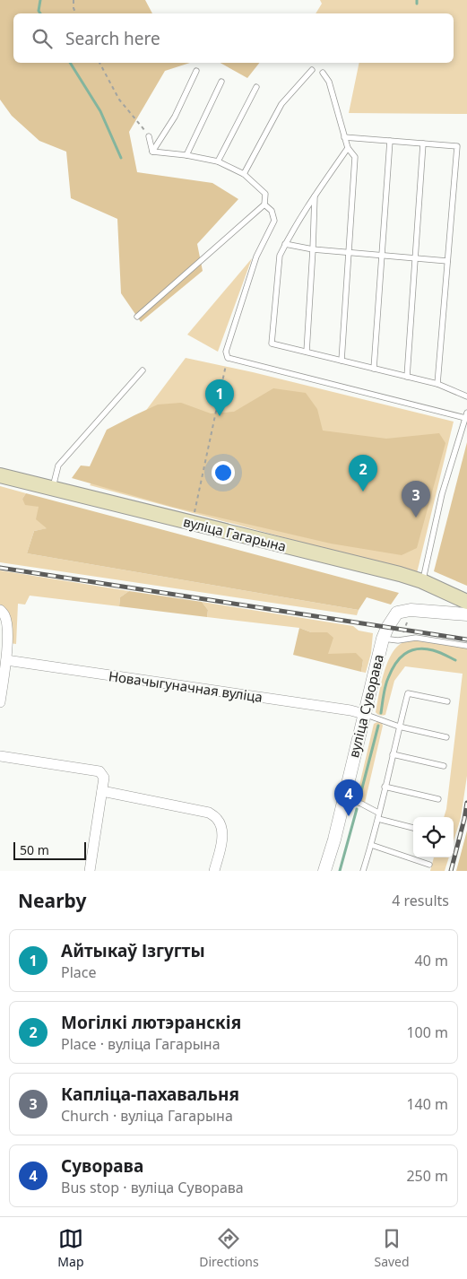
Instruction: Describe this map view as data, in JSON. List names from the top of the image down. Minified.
{"streets":{"main road":["вуліца Гагарына"],"street":["Новачыгуначная вуліца","вуліца Суворава"]},"crossings":[["Новачыгуначная вуліца","вуліца Суворава"]],"scale_bar":"50 m","page":{"search":"Search here","pins":["1","2","3","4"],"scale":"50 m","heading":["Nearby","4 results"],"list":[{"mark":"1","name":"Айтыкаў Ізгугты","note":"Place","value":"40 m"},{"mark":"2","name":"Могілкі лютэранскія","note":"Place · вуліца Гагарына","value":"100 m"},{"mark":"3","name":"Капліца-пахавальня","note":"Church · вуліца Гагарына","value":"140 m"},{"mark":"4","name":"Суворава","note":"Bus stop · вуліца Суворава","value":"250 m"}],"nav":["Map","Directions","Saved"]}}
